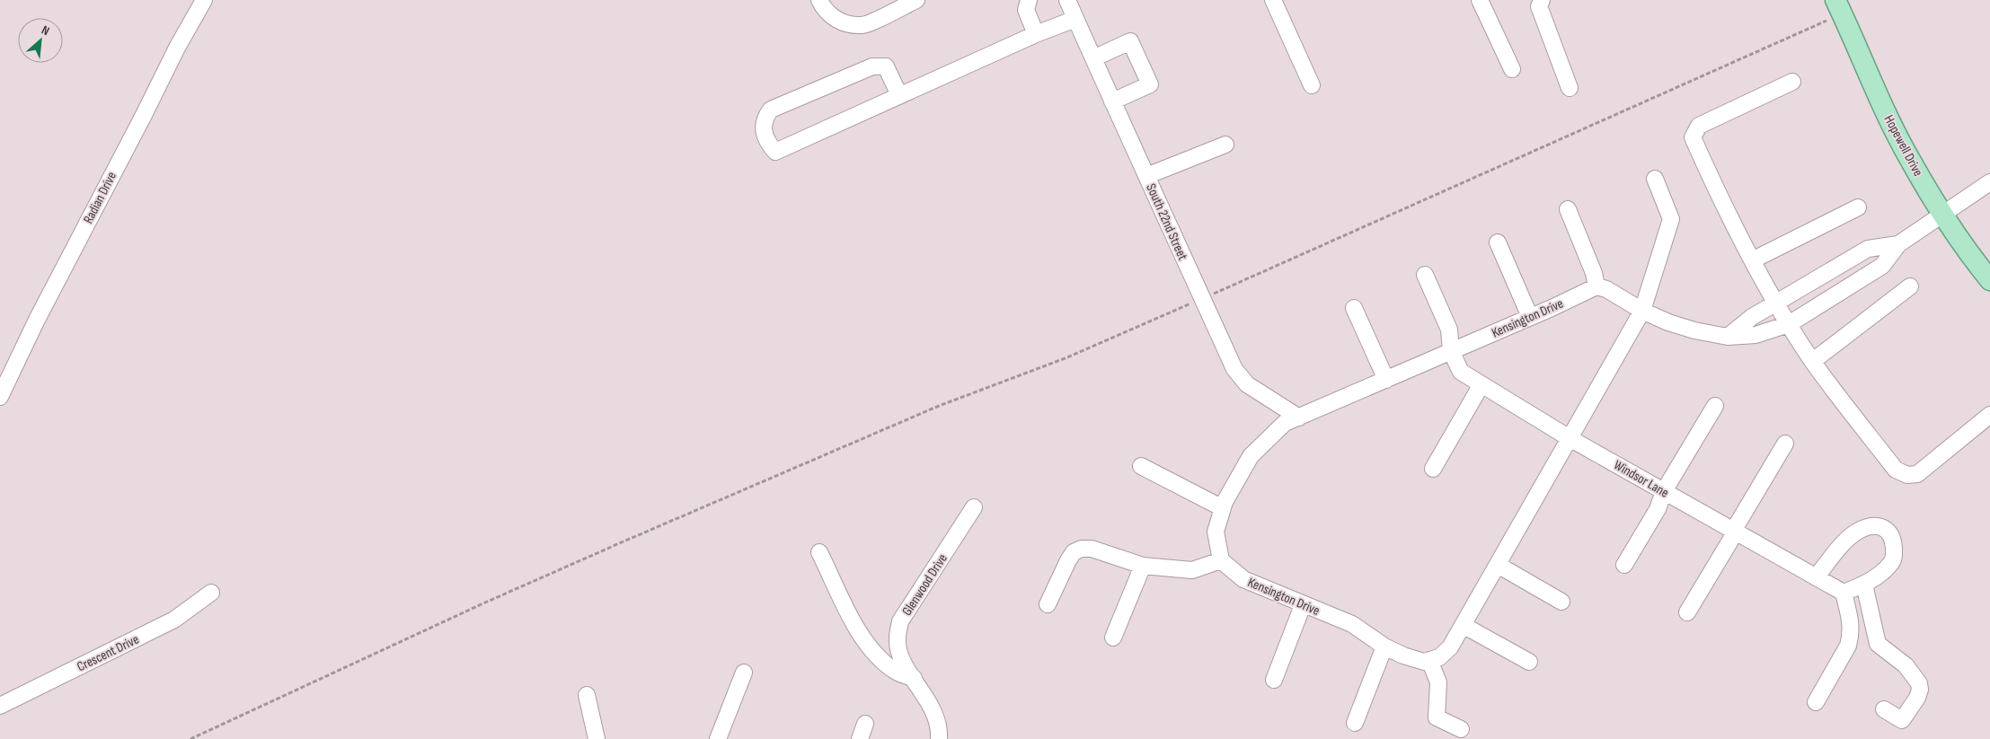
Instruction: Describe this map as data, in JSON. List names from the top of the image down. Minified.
{"streets":{"main road":["Hopewell Drive"],"street":["Radian Drive","South 22nd Street","Kensington Drive","Windsor Lane","Glenwood Drive","Crescent Drive"]},"crossings":[["South 22nd Street","Kensington Drive"],["Kensington Drive","Windsor Lane"]],"north":"top right"}
